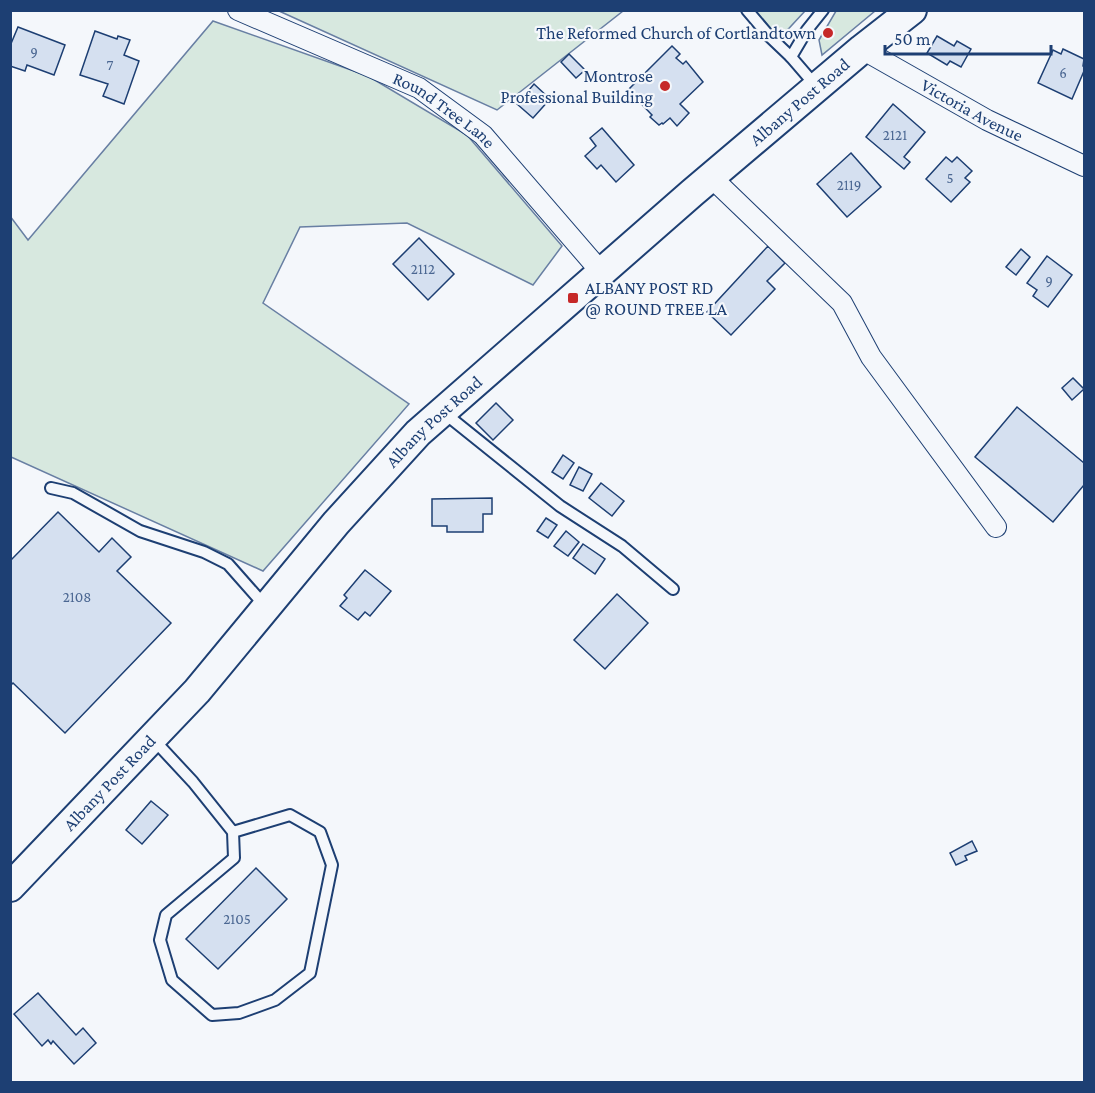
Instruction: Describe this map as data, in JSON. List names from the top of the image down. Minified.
{"streets":{"main road":["Albany Post Road"],"street":["Victoria Avenue","Round Tree Lane"]},"crossings":[["Albany Post Road","Victoria Avenue"],["Albany Post Road","Round Tree Lane"]],"places":{"other":["The Reformed Church of Cortlandtown","Montrose Professional Building"],"transit":["ALBANY POST RD @ ROUND TREE LA"]},"house_numbers":["9","7","6","2121","5","2119","2112","9","2108","2105"],"scale_bar":"50 m"}
